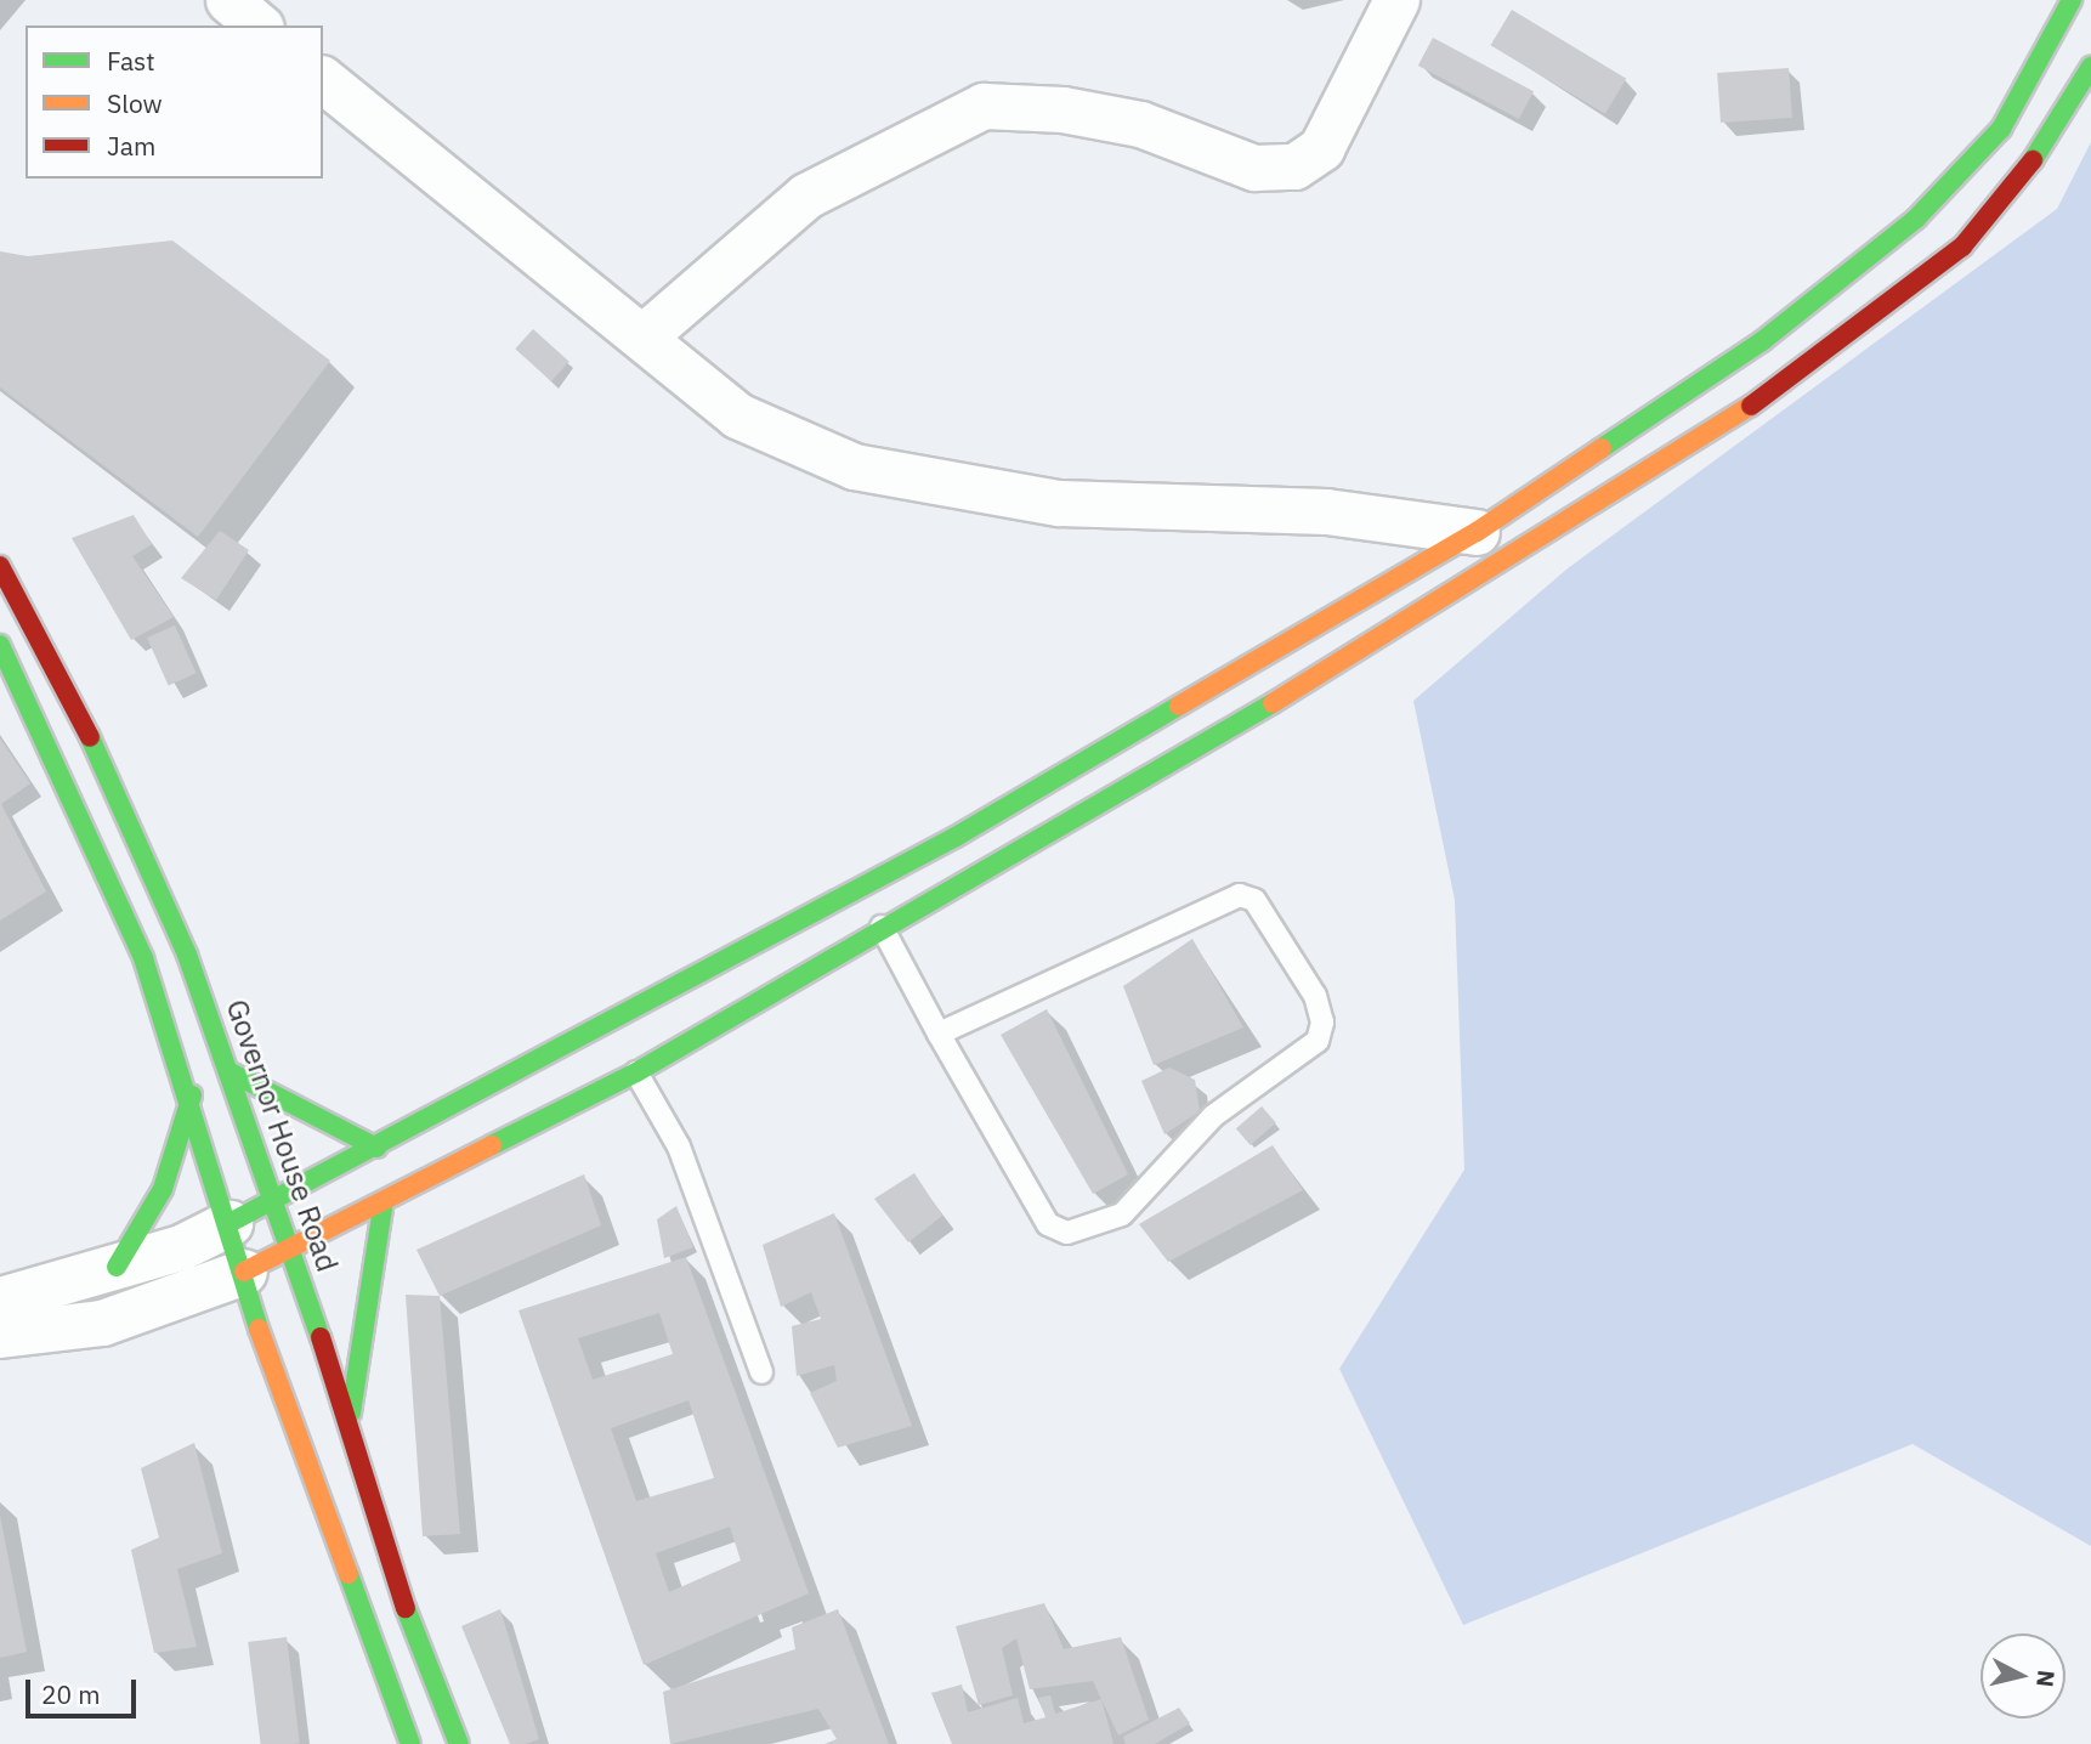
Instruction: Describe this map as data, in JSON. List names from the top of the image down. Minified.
{"streets":{"street":["Governor House Road"]},"legend":["Fast","Slow","Jam"],"scale_bar":"20 m","north":"right"}
